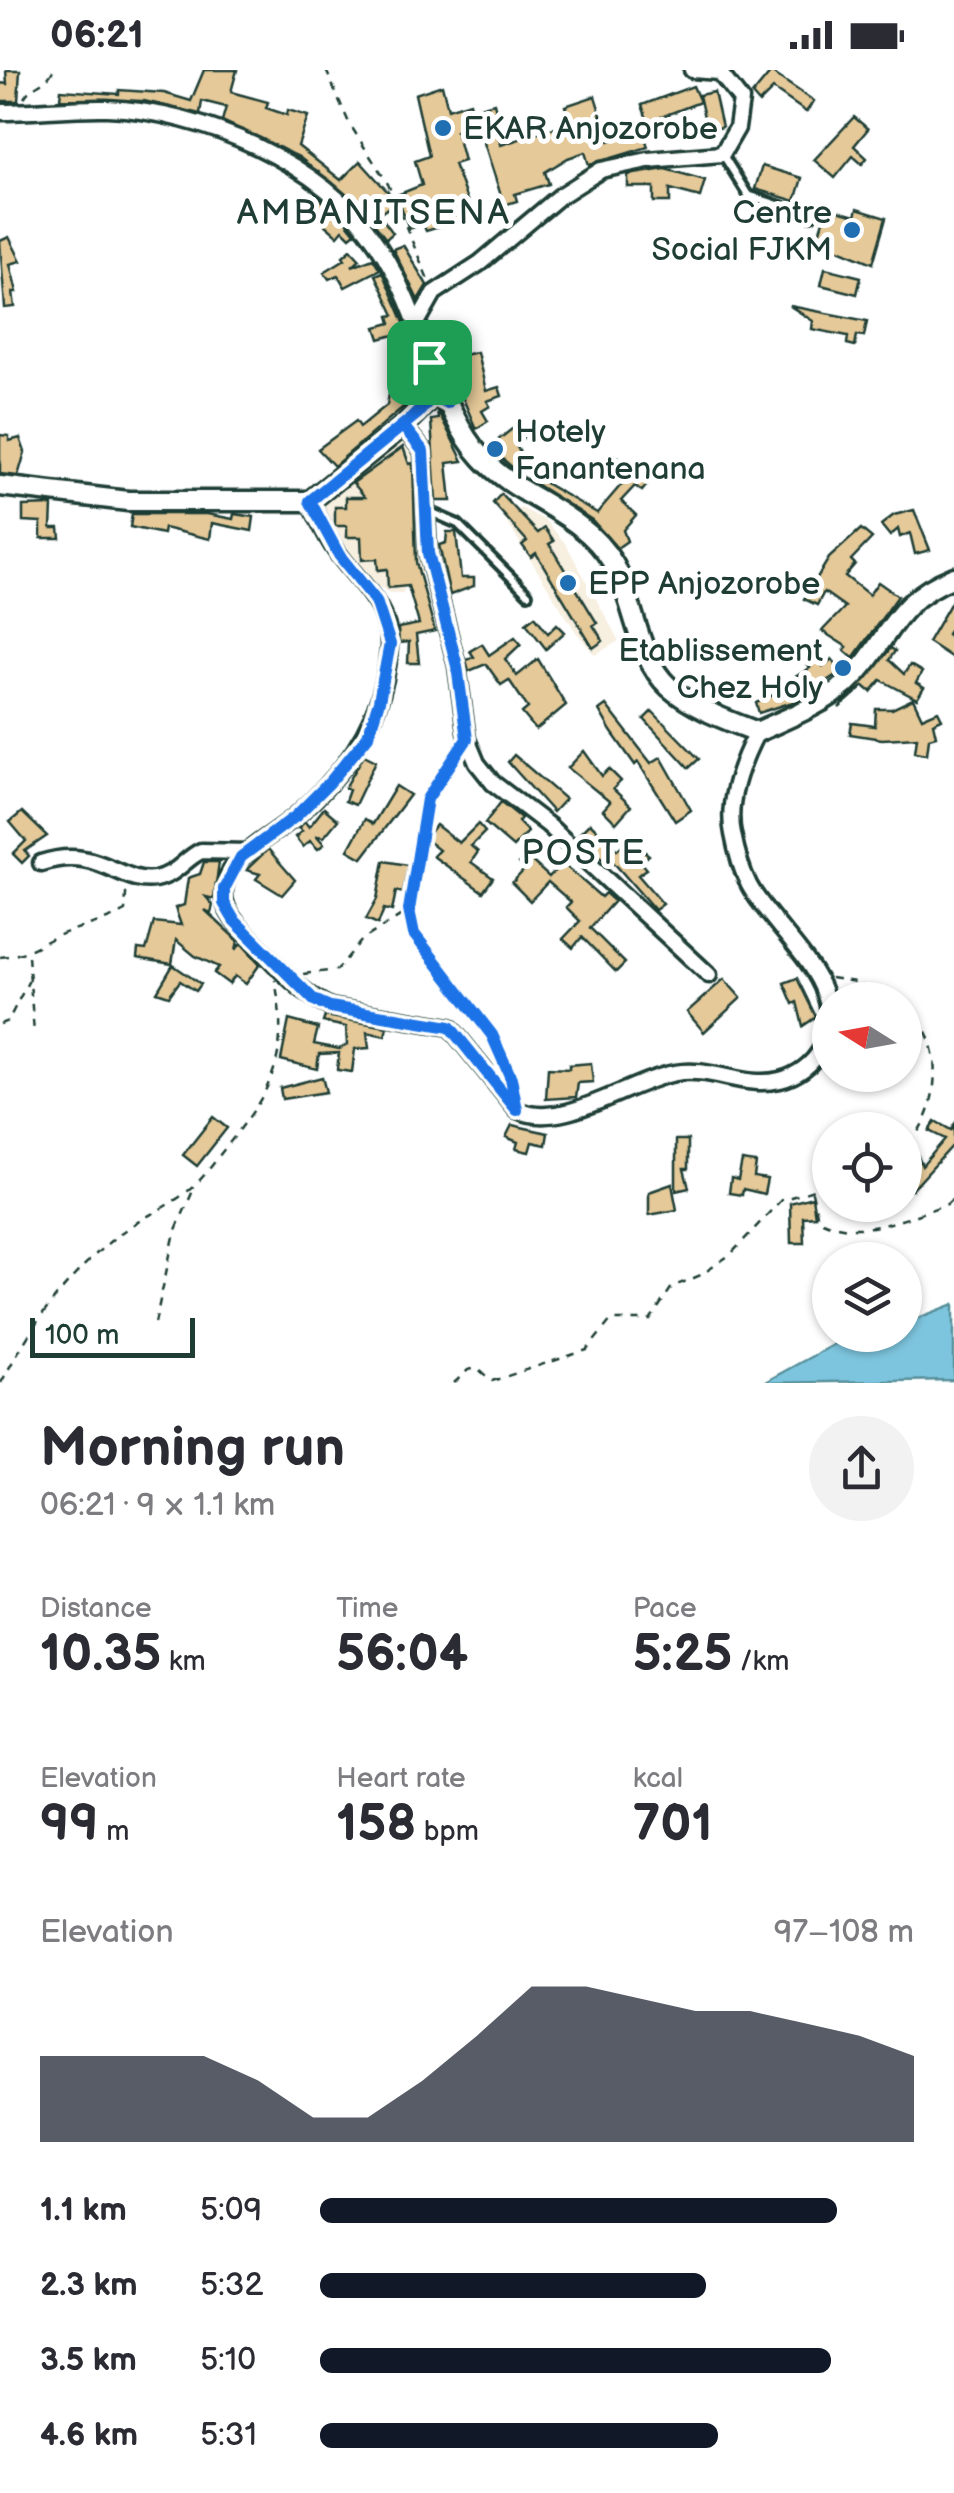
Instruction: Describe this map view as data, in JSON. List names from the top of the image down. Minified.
{"districts":["AMBANITSENA","POSTE"],"places":["EKAR Anjozorobe","Centre Social FJKM","Hotely Fanantenana","EPP Anjozorobe","Etablissement Chez Holy"],"scale_bar":"100 m","north":"left","page":{"status":"06:21","scale":"100 m","heading":["Morning run","06:21 · 9 × 1.1 km"],"stats":[["Distance","10.35 km"],["Time","56:04"],["Pace","5:25 /km"],["Elevation","99 m"],["Heart rate","158 bpm"],["kcal","701"]],"chart":["Elevation","97–108 m"],"list":[{"name":"1.1 km","note":"5:09"},{"name":"2.3 km","note":"5:32"},{"name":"3.5 km","note":"5:10"},{"name":"4.6 km","note":"5:31"}]}}
